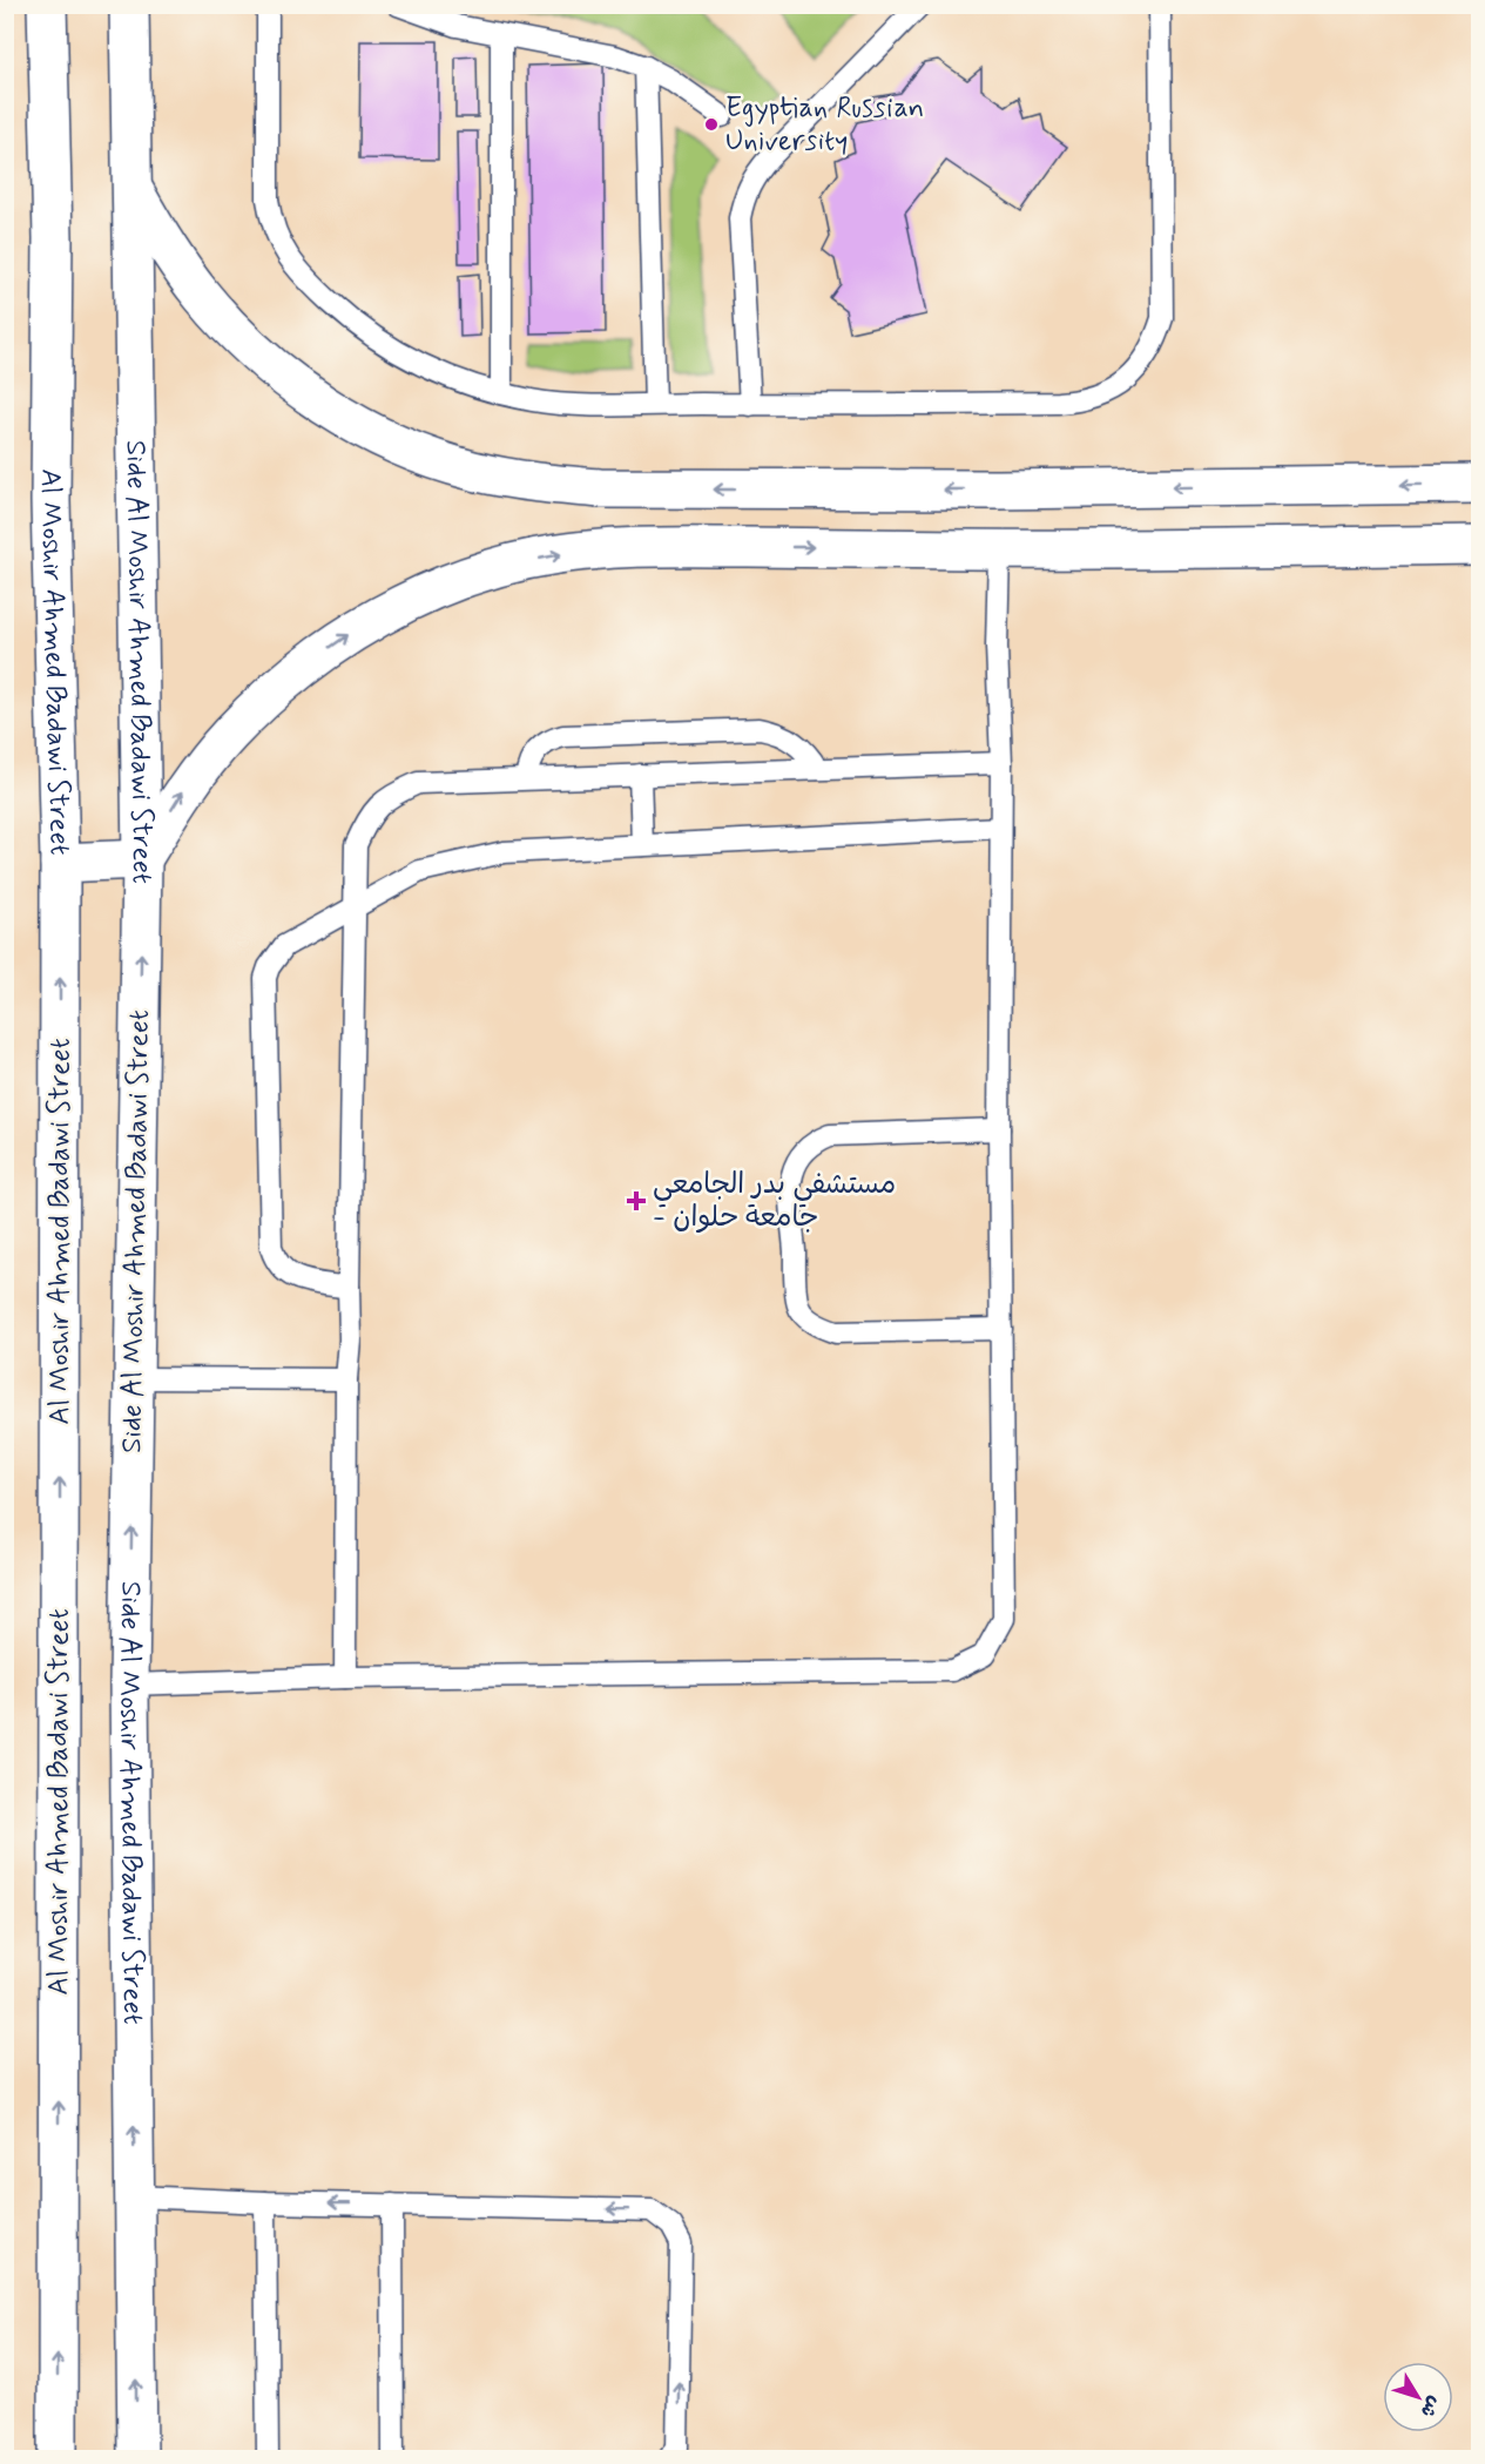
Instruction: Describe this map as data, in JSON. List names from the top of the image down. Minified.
{"streets":{"street":["Al Moshir Ahmed Badawi Street","Side Al Moshir Ahmed Badawi Street"]},"one_way":["Al Moshir Ahmed Badawi Street","Side Al Moshir Ahmed Badawi Street"],"places":{"other":["Egyptian Russian University"],"health":["مستشفي بدر الجامعي - جامعة حلوان"]},"north":"bottom right"}
